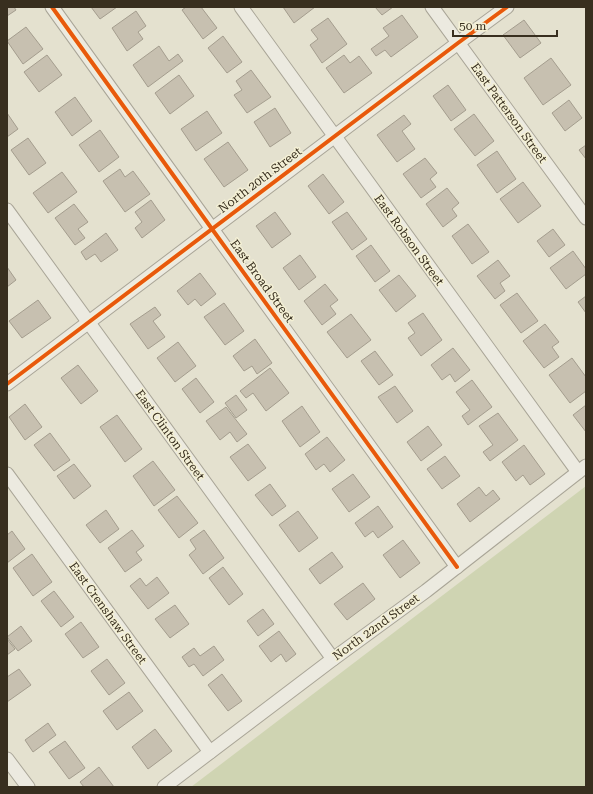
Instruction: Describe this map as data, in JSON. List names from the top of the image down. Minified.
{"streets":{"street":["East Patterson Street","North 20th Street","East Robson Street","East Broad Street","East Clinton Street","East Crenshaw Street","North 22nd Street"]},"crossings":[["East Patterson Street","North 20th Street"],["North 20th Street","East Robson Street"],["North 20th Street","East Broad Street"],["North 20th Street","East Clinton Street"],["East Robson Street","North 22nd Street"],["East Broad Street","North 22nd Street"],["East Clinton Street","North 22nd Street"],["East Crenshaw Street","North 22nd Street"]],"scale_bar":"50 m"}
